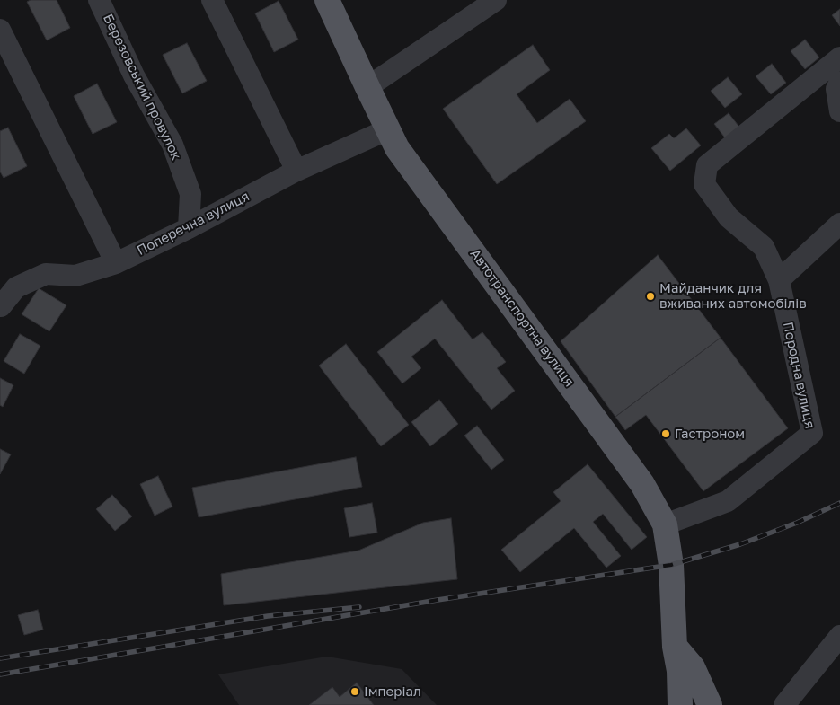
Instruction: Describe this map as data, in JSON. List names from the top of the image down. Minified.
{"streets":{"main road":["Автотранспортна вулиця"],"street":["Березовський провулок","Поперечна вулиця","Породна вулиця"]},"crossings":[["Березовський провулок","Поперечна вулиця"],["Поперечна вулиця","Автотранспортна вулиця"],["Автотранспортна вулиця","Породна вулиця"]],"places":["Майданчик для вживаних автомобілів","Гастроном","Імперіал"]}
